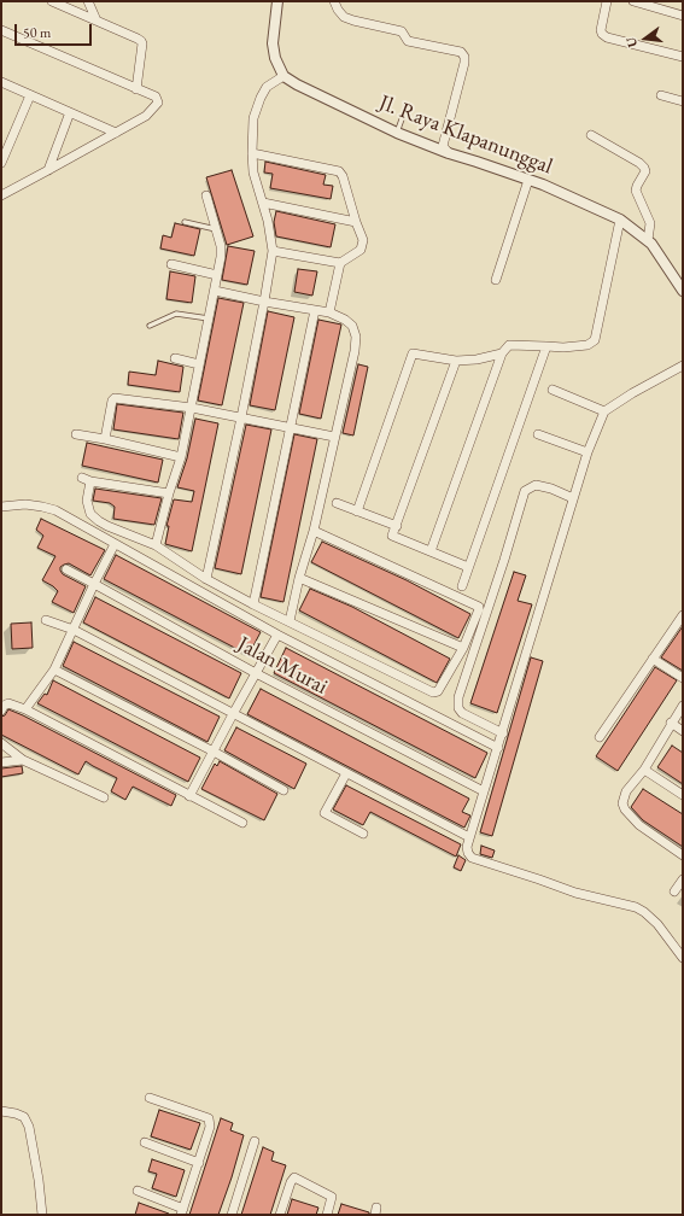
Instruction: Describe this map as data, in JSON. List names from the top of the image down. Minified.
{"streets":{"street":["Jl. Raya Klapanunggal","Jalan Murai"]},"scale_bar":"50 m","north":"left"}
